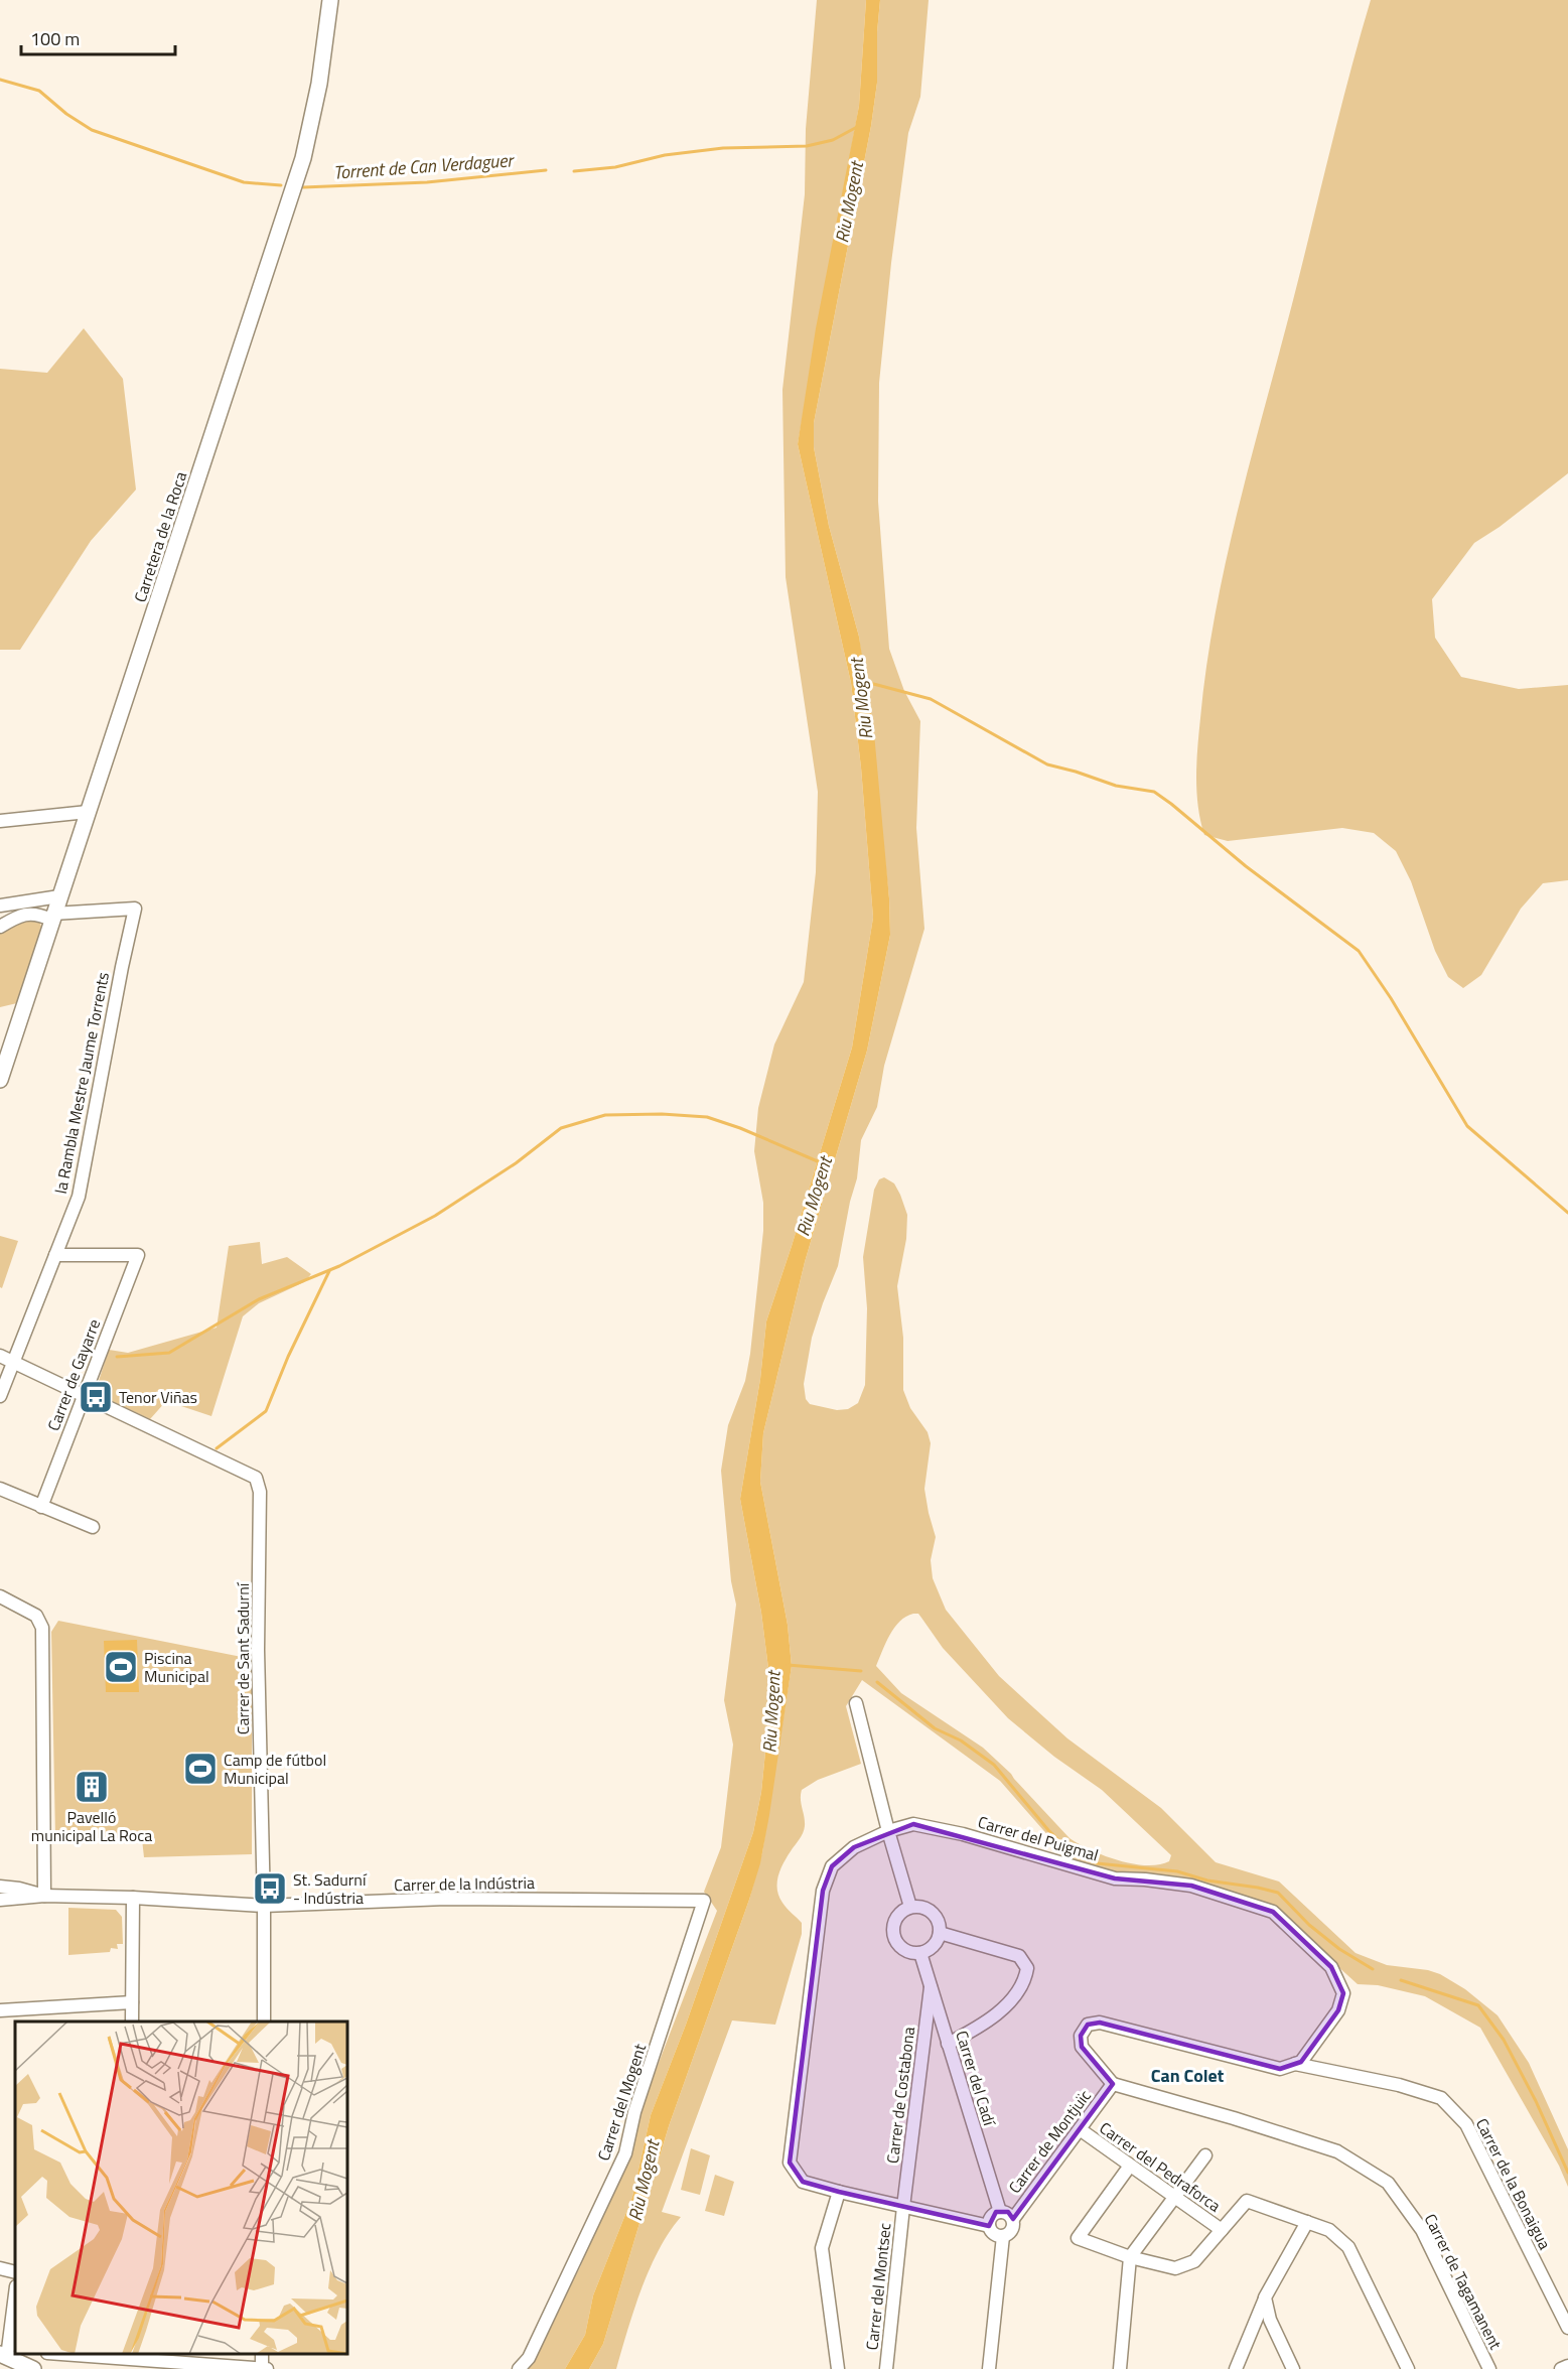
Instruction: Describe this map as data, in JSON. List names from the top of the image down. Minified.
{"streets":{"street":["Carretera de la Roca","la Rambla Mestre Jaume Torrents","Carrer de Gayarre","Carrer de Sant Sadurní","Carrer del Puigmal","Carrer de la Indústria","Carrer del Cadí","Carrer de Costabona","Carrer del Mogent","Carrer de Montjuïc","Carrer del Pedraforca","Carrer de la Bonaigua","Carrer de Tagamanent","Carrer del Montsec"]},"crossings":[["Carretera de la Roca","la Rambla Mestre Jaume Torrents"],["la Rambla Mestre Jaume Torrents","Carrer de Gayarre"],["Carrer de Gayarre","Carrer de Sant Sadurní"],["Carrer de Sant Sadurní","Carrer de la Indústria"],["Carrer del Puigmal","Carrer del Cadí"],["Carrer del Puigmal","Carrer de Costabona"],["Carrer del Puigmal","Carrer de Montjuïc"],["Carrer del Puigmal","Carrer de la Bonaigua"],["Carrer del Puigmal","Carrer del Montsec"],["Carrer de la Indústria","Carrer del Mogent"],["Carrer del Cadí","Carrer de Costabona"],["Carrer del Cadí","Carrer de Montjuïc"],["Carrer de Costabona","Carrer del Montsec"],["Carrer de Montjuïc","Carrer del Pedraforca"],["Carrer de Montjuïc","Carrer de Tagamanent"]],"districts":["Can Colet"],"water":["Torrent de Can Verdaguer","Riu Mogent"],"places":{"bus stop":["Tenor Viñas","St. Sadurní - Indústria"],"sports":["Piscina Municipal","Camp de fútbol Municipal"],"building":["Pavelló municipal La Roca"]},"scale_bar":"100 m"}
